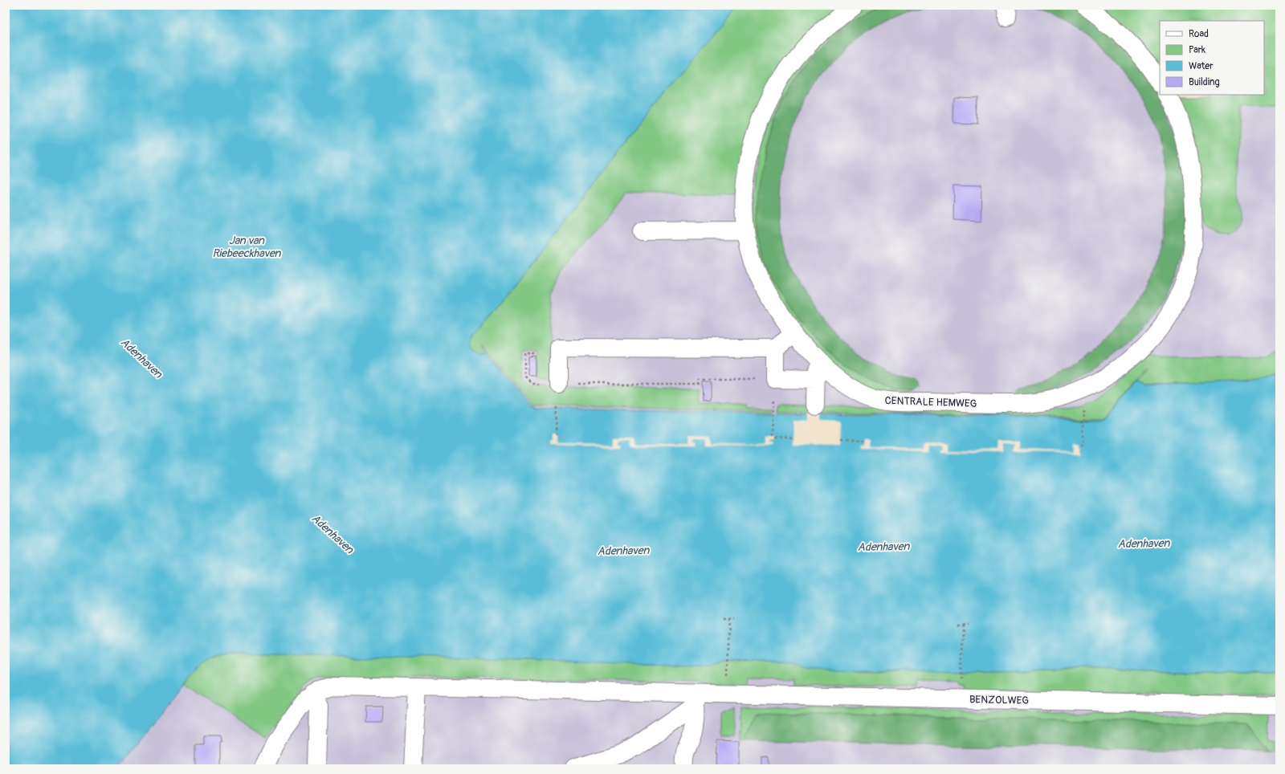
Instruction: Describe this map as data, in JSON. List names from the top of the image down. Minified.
{"streets":{"street":["CENTRALE HEMWEG","BENZOLWEG"]},"water":["Jan van Riebeeckhaven","Adenhaven"],"legend":["Road","Park","Water","Building"]}
